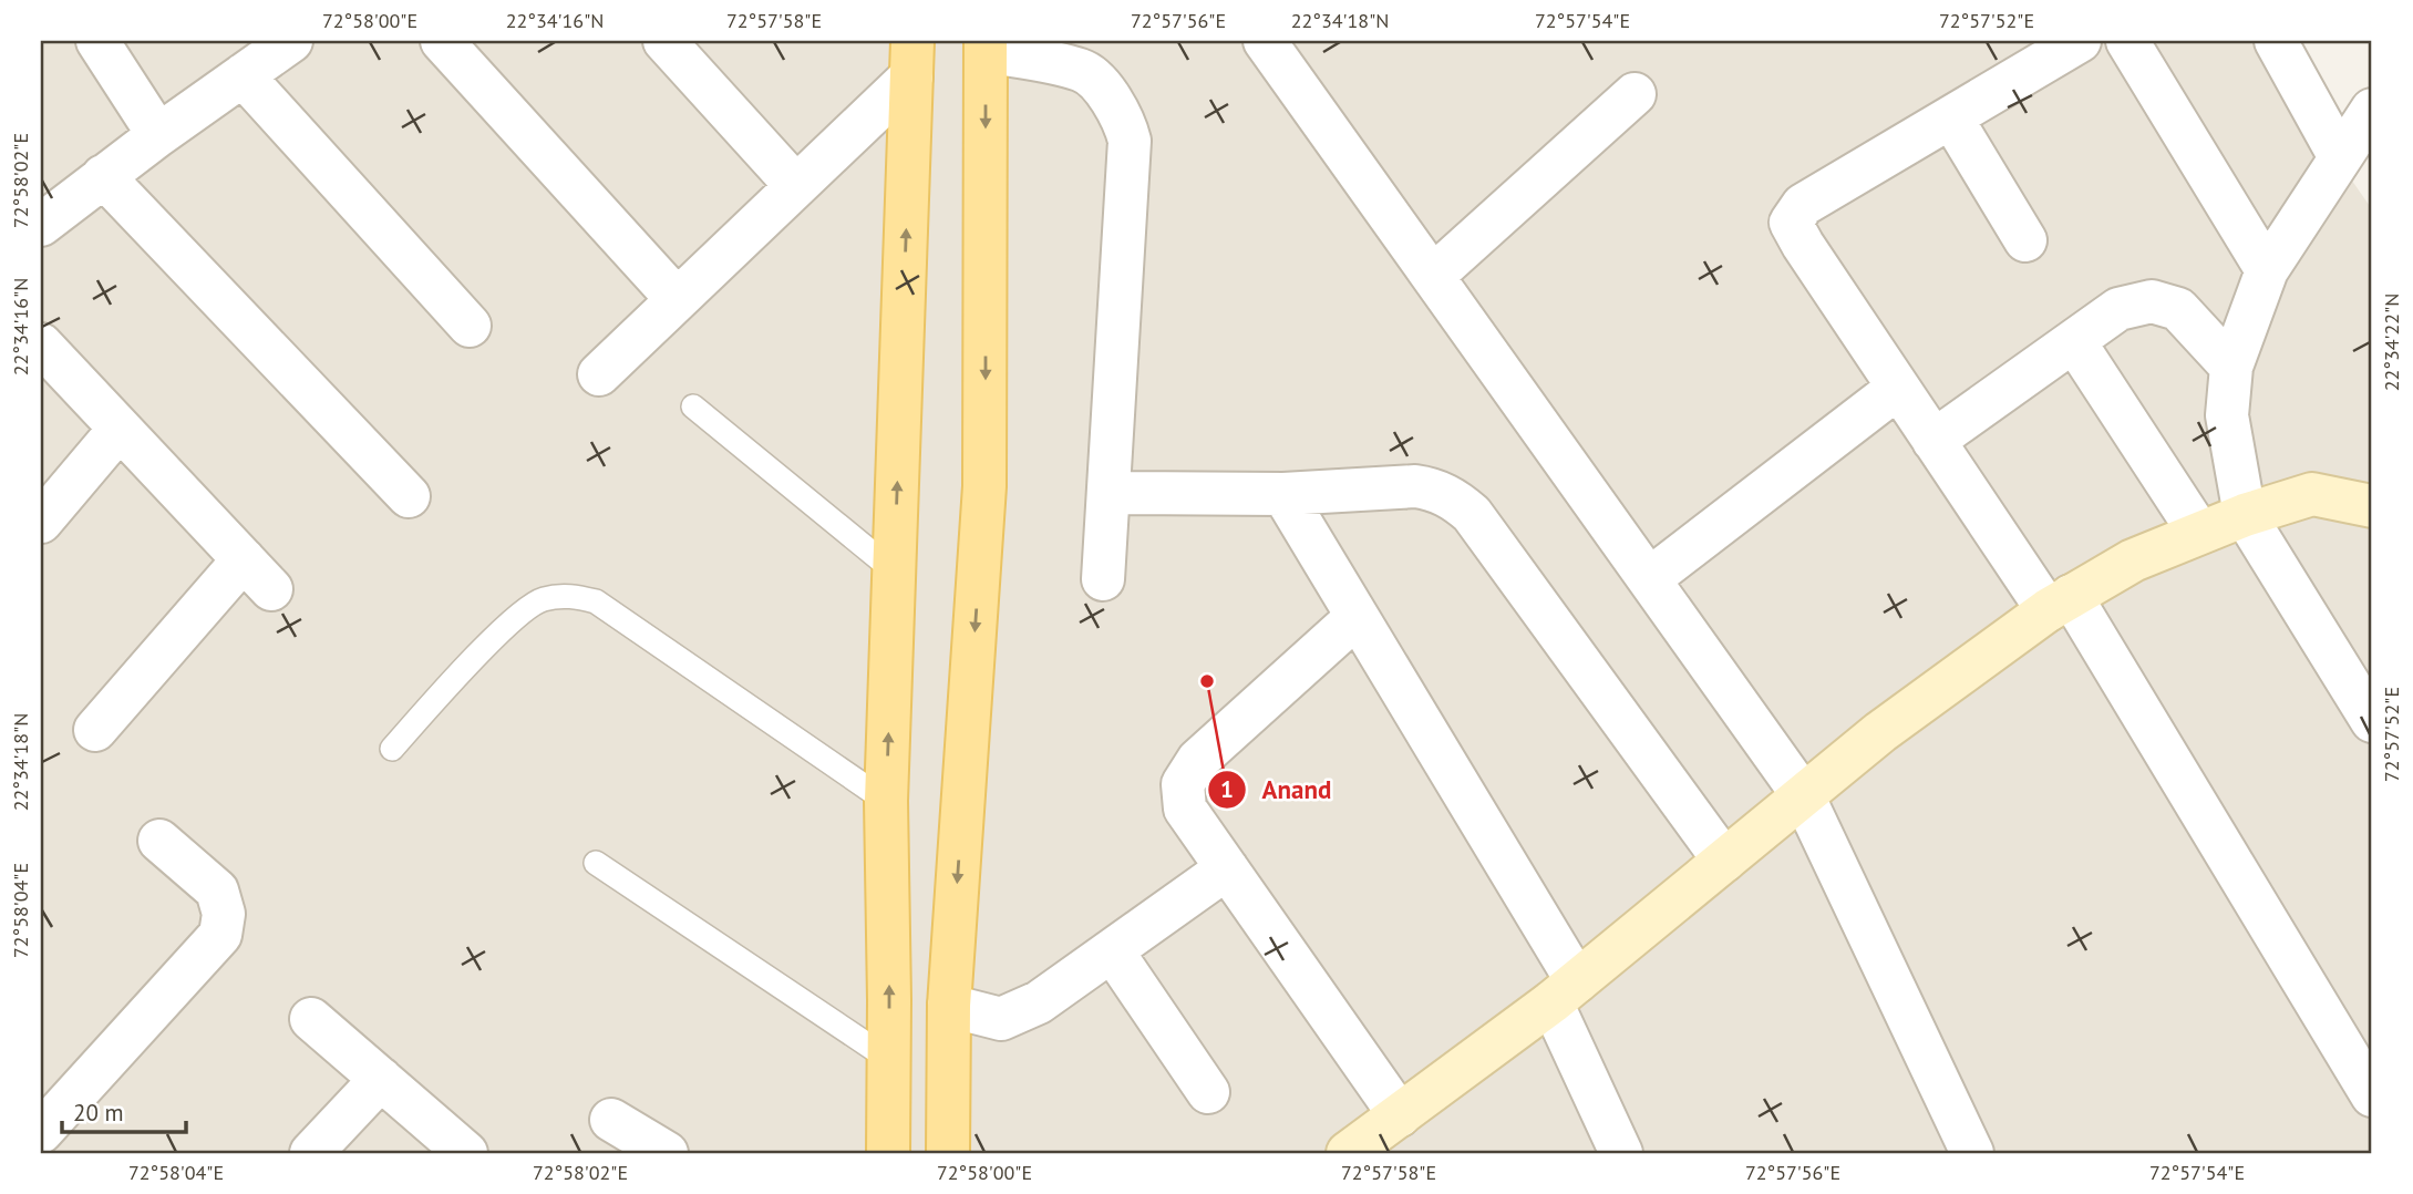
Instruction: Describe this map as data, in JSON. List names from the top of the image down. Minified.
{"places":["Anand"],"scale_bar":"20 m","coordinates":["72°58'00\"E","22°34'16\"N","72°57'58\"E","72°57'56\"E","22°34'18\"N","72°57'54\"E","72°57'52\"E","72°58'02\"E","22°34'22\"N","72°58'04\"E"]}
